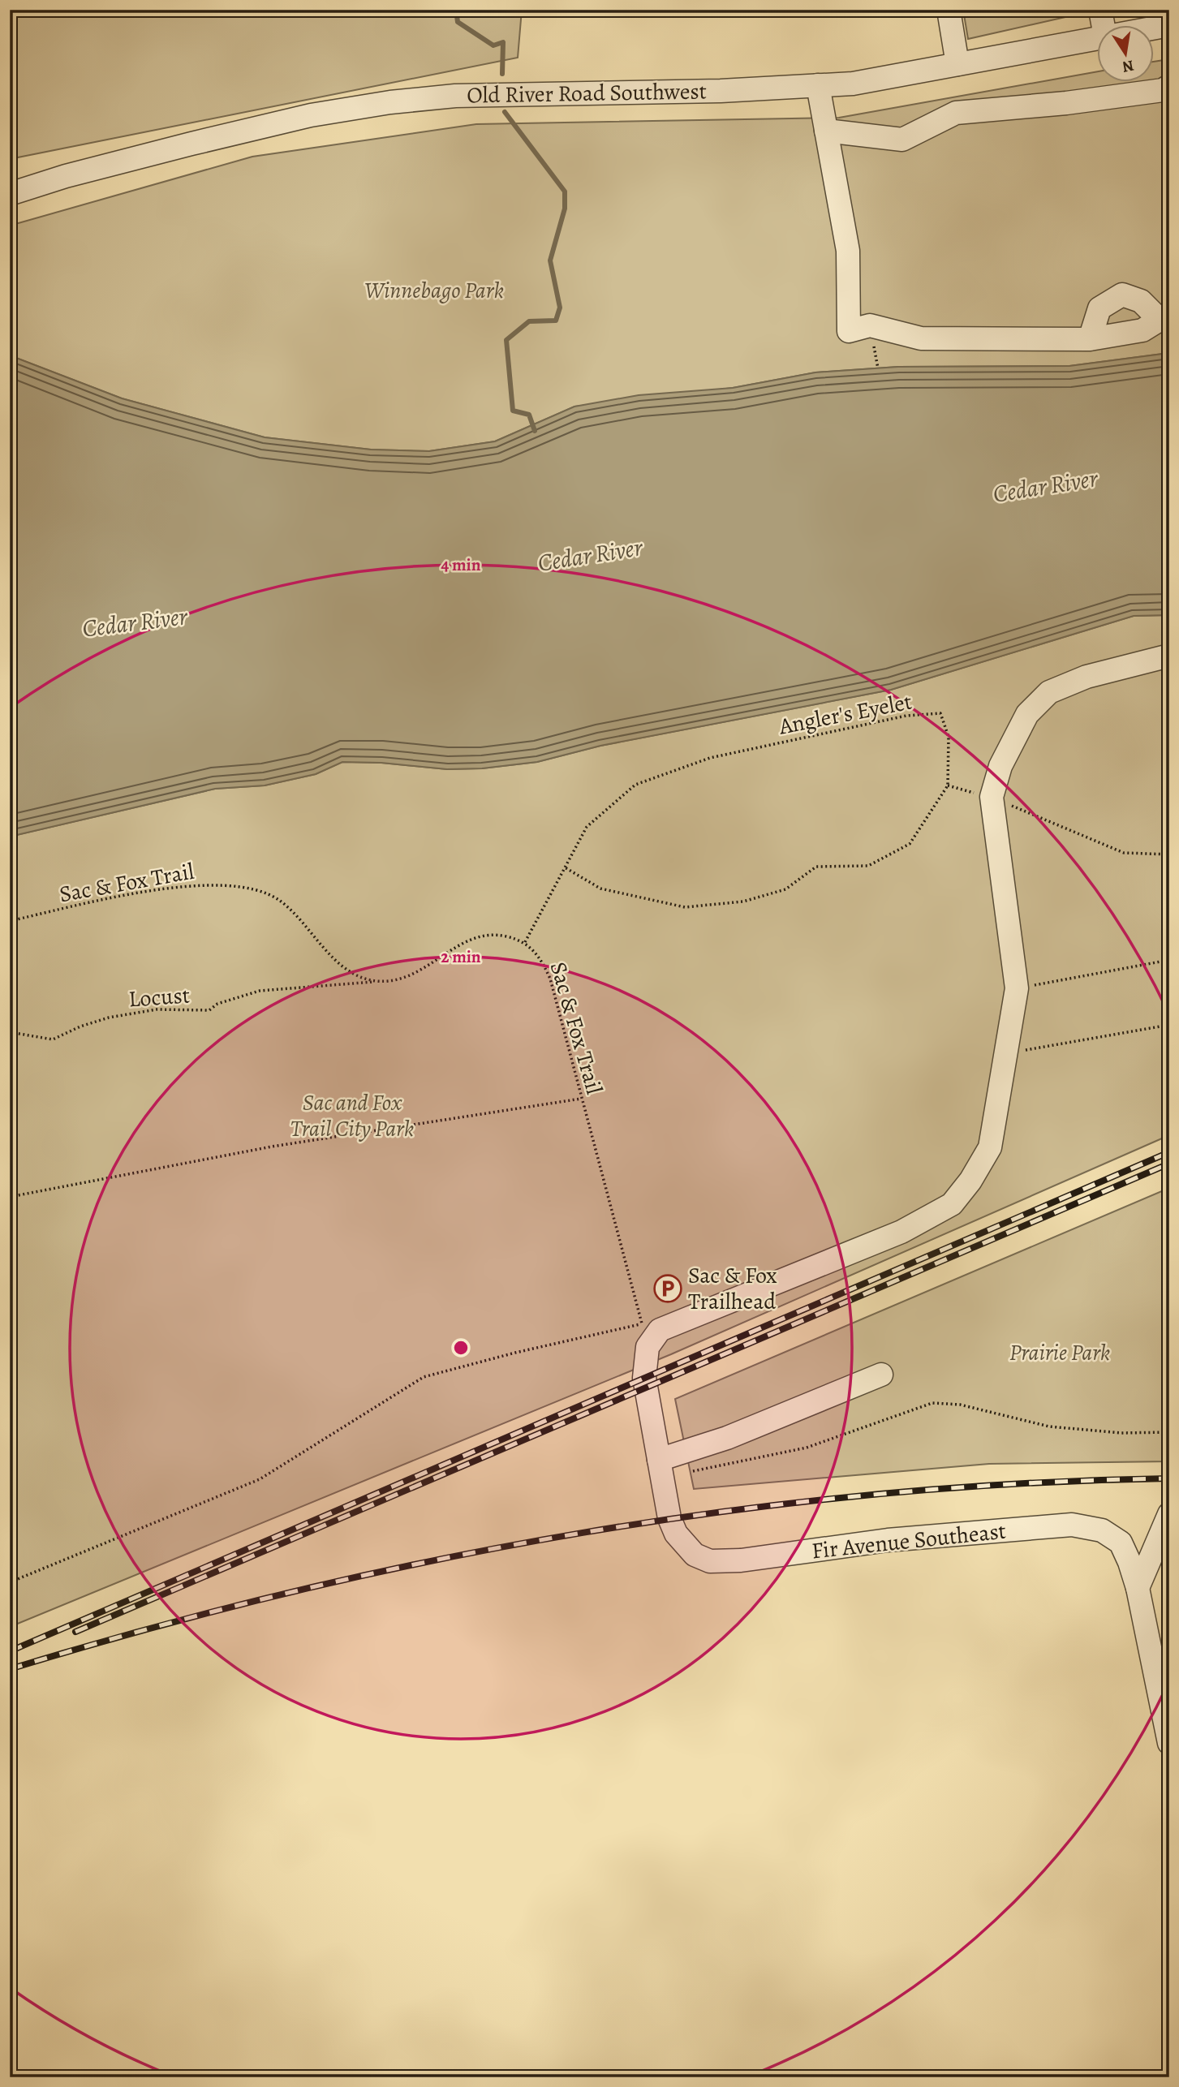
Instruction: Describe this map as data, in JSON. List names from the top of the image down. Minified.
{"streets":{"street":["Old River Road Southwest","Fir Avenue Southeast"],"path":["Angler's Eyelet","Sac & Fox Trail","Locust"]},"crossings":[["Angler's Eyelet","Sac & Fox Trail"],["Sac & Fox Trail","Locust"]],"water":["Cedar River"],"parks":["Winnebago Park","Sac and Fox Trail City Park","Prairie Park"],"places":{"parking":["Sac & Fox Trailhead"]},"north":"bottom","rings":["4 min","2 min"]}
